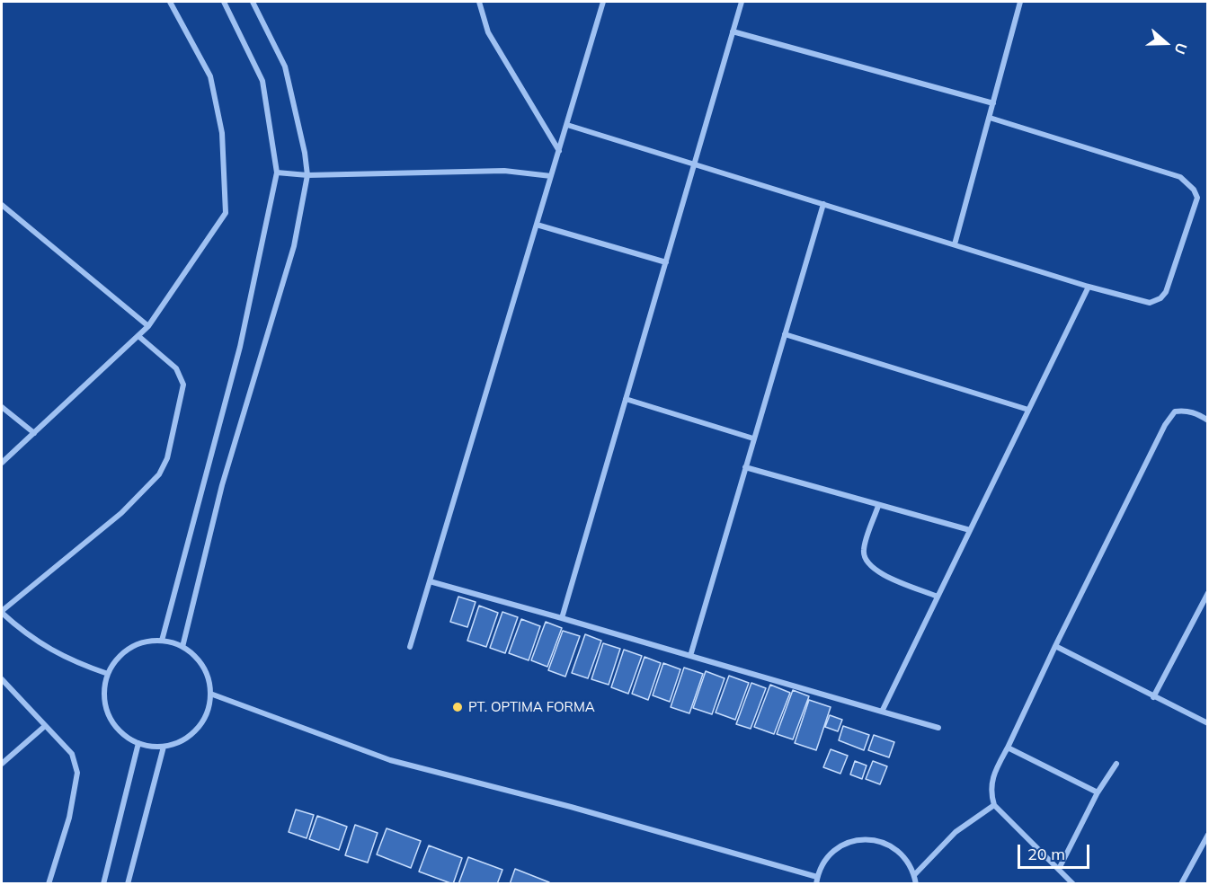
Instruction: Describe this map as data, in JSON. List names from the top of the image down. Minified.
{"places":["PT. OPTIMA FORMA"],"scale_bar":"20 m","north":"right"}
